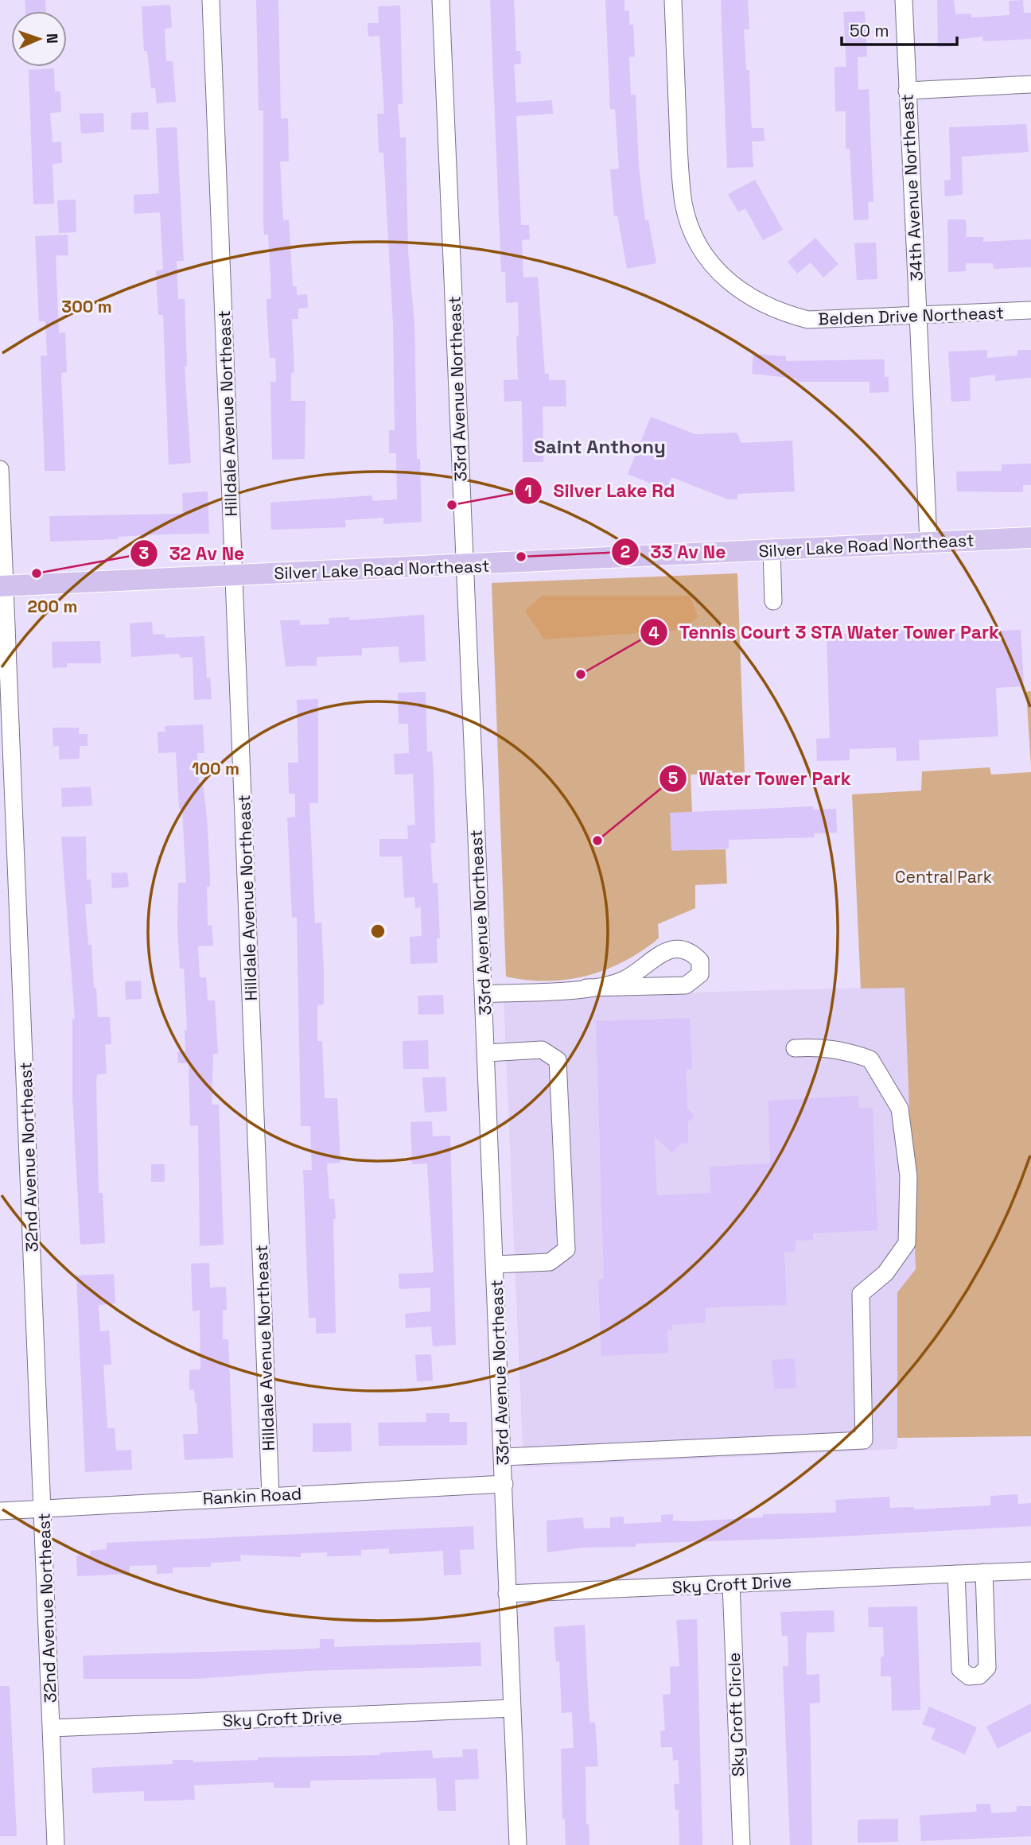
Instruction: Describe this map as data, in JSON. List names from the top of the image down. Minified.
{"streets":{"main road":["Silver Lake Road Northeast"],"street":["34th Avenue Northeast","Belden Drive Northeast","33rd Avenue Northeast","Hilldale Avenue Northeast","32nd Avenue Northeast","Rankin Road","Sky Croft Drive","Sky Croft Circle"]},"crossings":[["34th Avenue Northeast","Belden Drive Northeast"],["34th Avenue Northeast","Silver Lake Road Northeast"],["33rd Avenue Northeast","Silver Lake Road Northeast"],["33rd Avenue Northeast","Rankin Road"],["33rd Avenue Northeast","Sky Croft Drive"],["Hilldale Avenue Northeast","Silver Lake Road Northeast"],["Hilldale Avenue Northeast","Rankin Road"],["Silver Lake Road Northeast","32nd Avenue Northeast"],["32nd Avenue Northeast","Rankin Road"],["32nd Avenue Northeast","Sky Croft Drive"],["Sky Croft Drive","Sky Croft Circle"]],"districts":["Saint Anthony"],"parks":["Central Park"],"places":["Silver Lake Rd","33 Av Ne","32 Av Ne","Tennis Court 3 STA Water Tower Park","Water Tower Park"],"scale_bar":"50 m","north":"right","rings":["300 m","200 m","100 m"]}
